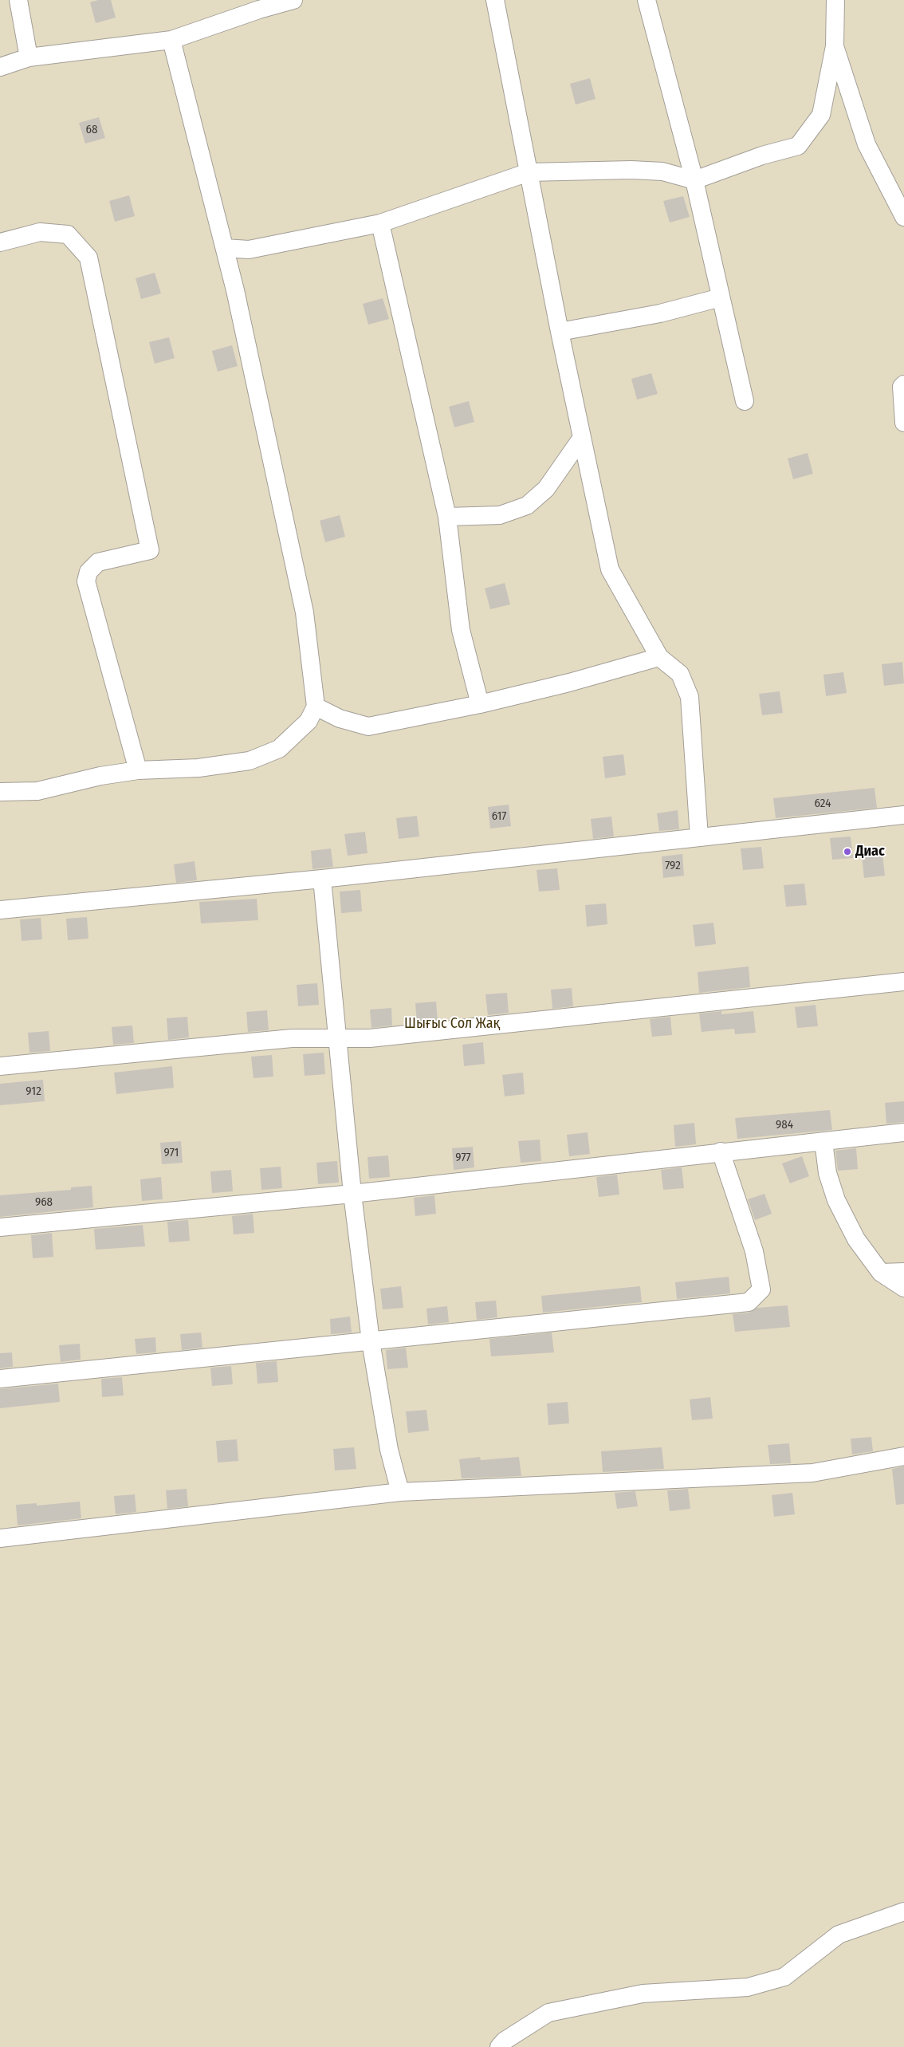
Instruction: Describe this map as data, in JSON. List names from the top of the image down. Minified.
{"parks":["Шығыс Сол Жақ"],"places":["Диас"],"house_numbers":["68","624","617","792","912","984","971","977","968"]}
